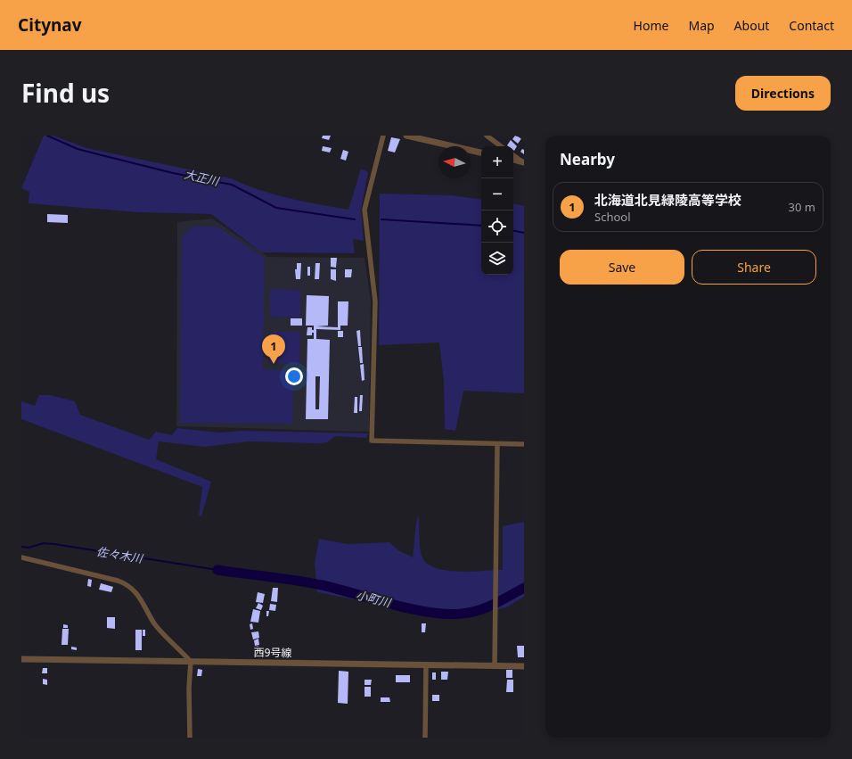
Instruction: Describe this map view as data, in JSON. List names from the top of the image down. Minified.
{"streets":{"street":["西9号線"]},"water":["大正川","佐々木川","小町川"],"north":"left","page":{"header":"Citynav","nav":["Home","Map","About","Contact"],"title":"Find us","buttons":["Directions",["Save","Share"]],"heading":"Nearby","map_buttons":["+","−"],"list":[{"mark":"1","name":"北海道北見緑陵高等学校","note":"School","value":"30 m"}],"pins":"1"}}
